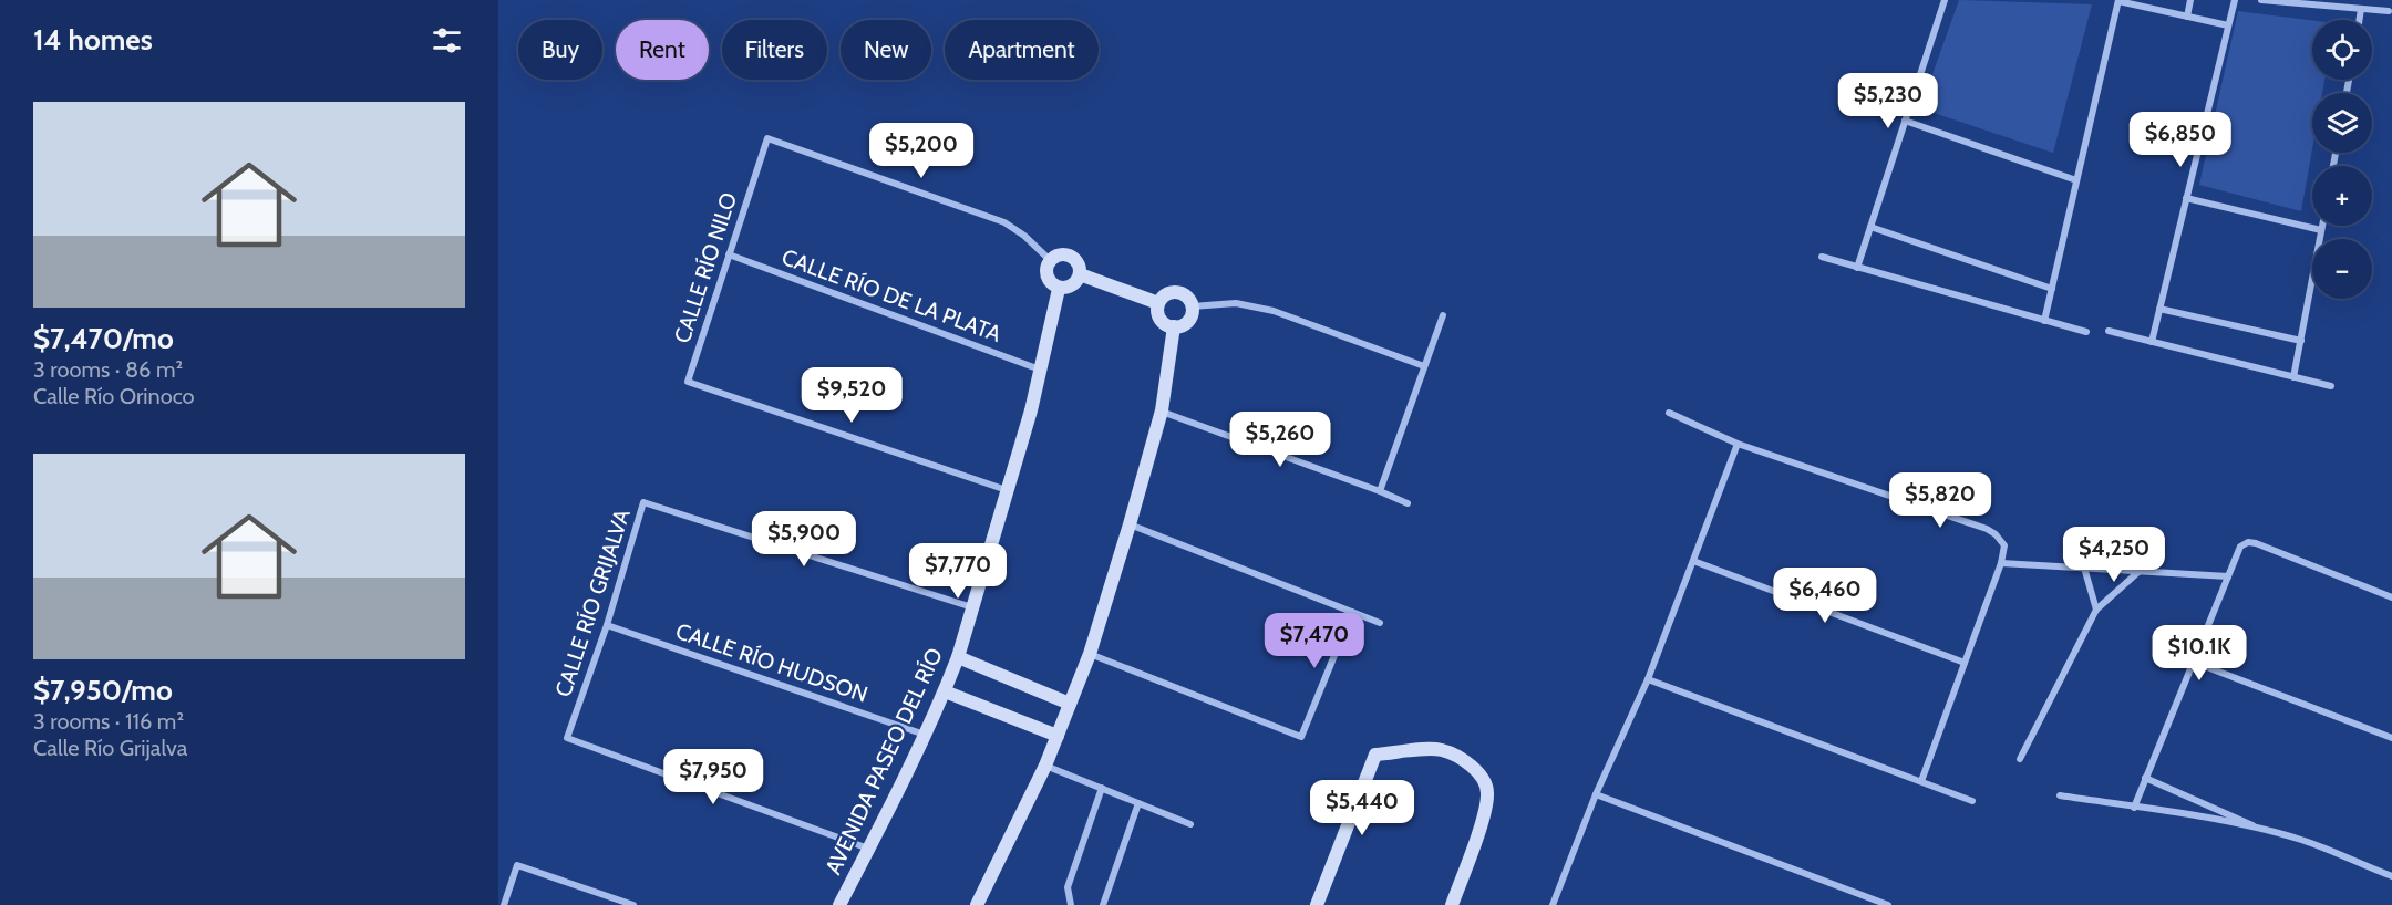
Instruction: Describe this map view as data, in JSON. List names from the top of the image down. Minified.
{"streets":{"street":["CALLE RÍO NILO","CALLE RÍO DE LA PLATA","CALLE RÍO GRIJALVA","CALLE RÍO HUDSON","AVENIDA PASEO DEL RÍO"]},"crossings":[["CALLE RÍO NILO","CALLE RÍO DE LA PLATA"],["CALLE RÍO NILO","AVENIDA PASEO DEL RÍO"],["CALLE RÍO DE LA PLATA","AVENIDA PASEO DEL RÍO"],["CALLE RÍO GRIJALVA","CALLE RÍO HUDSON"],["CALLE RÍO GRIJALVA","AVENIDA PASEO DEL RÍO"],["CALLE RÍO HUDSON","AVENIDA PASEO DEL RÍO"]],"page":{"heading":"14 homes","map_buttons":["+","−"],"chip":["Buy","Rent","Filters","New","Apartment"],"price":["$5,230","$6,850","$5,200","$9,520","$5,260","$5,820","$5,900","$4,250","$7,770","$6,460","$7,470","$10.1K","$7,950","$5,440"],"list":[{"name":"$7,470/mo","note":"3 rooms · 86 m² · Calle Río Orinoco"},{"name":"$7,950/mo","note":"3 rooms · 116 m² · Calle Río Grijalva"}]}}
